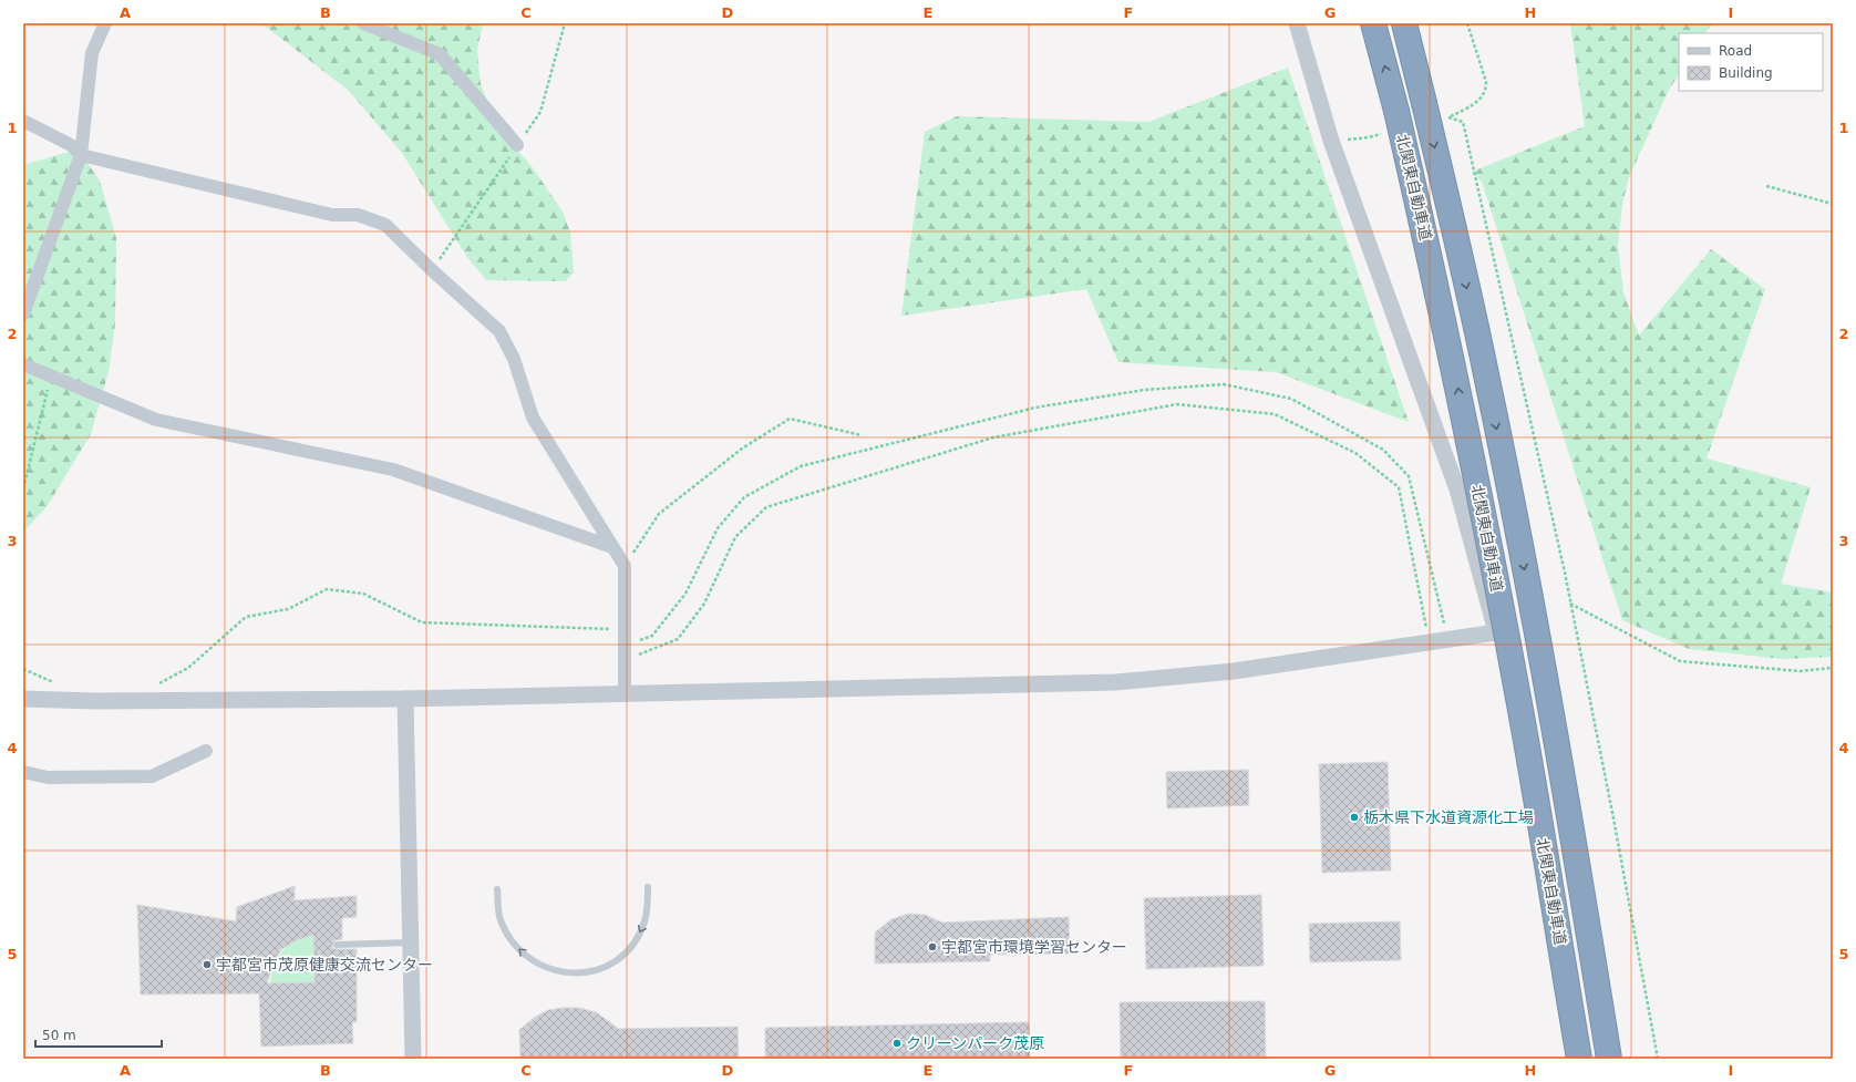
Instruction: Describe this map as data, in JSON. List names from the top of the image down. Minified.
{"streets":{"highway":["北関東自動車道"]},"places":["栃木県下水道資源化工場","宇都宮市環境学習センター","宇都宮市茂原健康交流センター","クリーンパーク茂原"],"legend":["Road","Building"],"scale_bar":"50 m","grid":{"columns":["A","B","C","D","E","F","G","H","I"],"rows":["1","2","3","4","5"]}}
